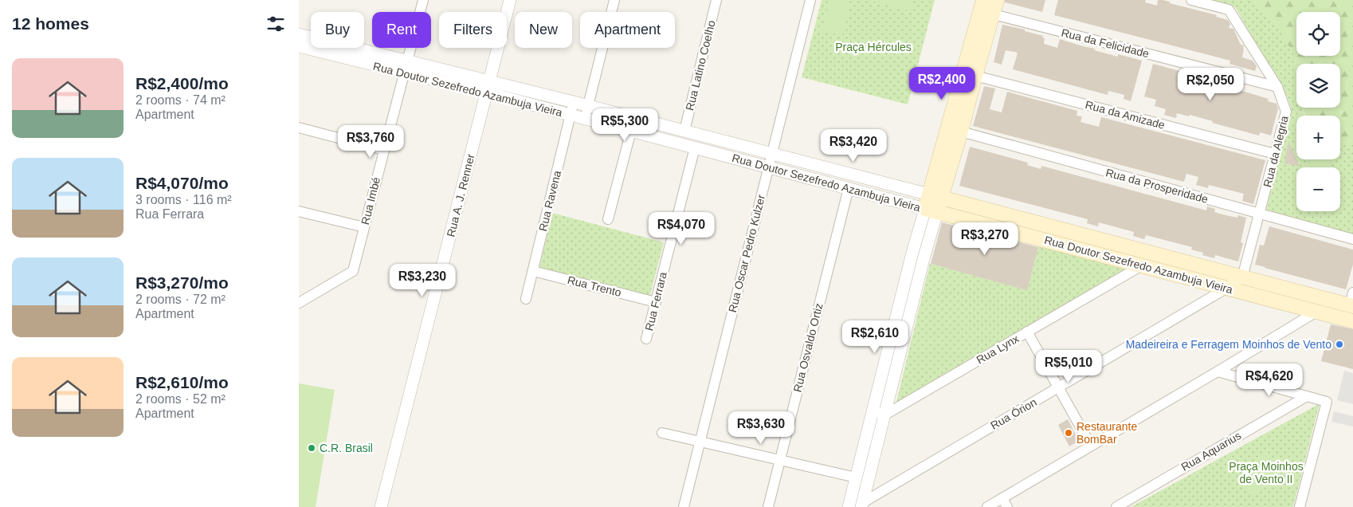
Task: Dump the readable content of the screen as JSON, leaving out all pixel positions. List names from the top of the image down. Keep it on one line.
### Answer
{"streets":{"main road":["Rua Doutor Sezefredo Azambuja Vieira"],"street":["Rua da Felicidade","Rua Latino Coelho","Rua da Amizade","Rua da Alegria","Rua da Prosperidade","Rua A. J. Renner","Rua Imbé","Rua Ravena","Rua Oscar Pedro Kulzer","Rua Trento","Rua Ferrara","Rua Osvaldo Ortiz","Rua Lynx","Rua Órion","Rua Aquarius"]},"crossings":[["Rua da Felicidade","Rua da Alegria"],["Rua Latino Coelho","Rua Doutor Sezefredo Azambuja Vieira"],["Rua Doutor Sezefredo Azambuja Vieira","Rua da Alegria"],["Rua Doutor Sezefredo Azambuja Vieira","Rua A. J. Renner"],["Rua Doutor Sezefredo Azambuja Vieira","Rua Imbé"],["Rua Doutor Sezefredo Azambuja Vieira","Rua Ravena"],["Rua Doutor Sezefredo Azambuja Vieira","Rua Oscar Pedro Kulzer"],["Rua Doutor Sezefredo Azambuja Vieira","Rua Ferrara"],["Rua Doutor Sezefredo Azambuja Vieira","Rua Osvaldo Ortiz"],["Rua Doutor Sezefredo Azambuja Vieira","Rua Lynx"],["Rua Doutor Sezefredo Azambuja Vieira","Rua Órion"],["Rua da Amizade","Rua da Alegria"],["Rua da Alegria","Rua da Prosperidade"],["Rua Ravena","Rua Trento"],["Rua Trento","Rua Ferrara"]],"parks":["Praça Hércules","Praça Moinhos de Vento II"],"places":["Madeireira e Ferragem Moinhos de Vento","Restaurante BomBar","C.R. Brasil"],"page":{"heading":"12 homes","map_buttons":["+","−"],"chip":["Buy","Rent","Filters","New","Apartment"],"list":[{"name":"R$2,400/mo","note":"2 rooms · 74 m² · Apartment"},{"name":"R$4,070/mo","note":"3 rooms · 116 m² · Rua Ferrara"},{"name":"R$3,270/mo","note":"2 rooms · 72 m² · Apartment"},{"name":"R$2,610/mo","note":"2 rooms · 52 m² · Apartment"}],"price":["R$2,400","R$2,050","R$5,300","R$3,760","R$3,420","R$4,070","R$3,270","R$3,230","R$2,610","R$5,010","R$4,620","R$3,630"]}}
